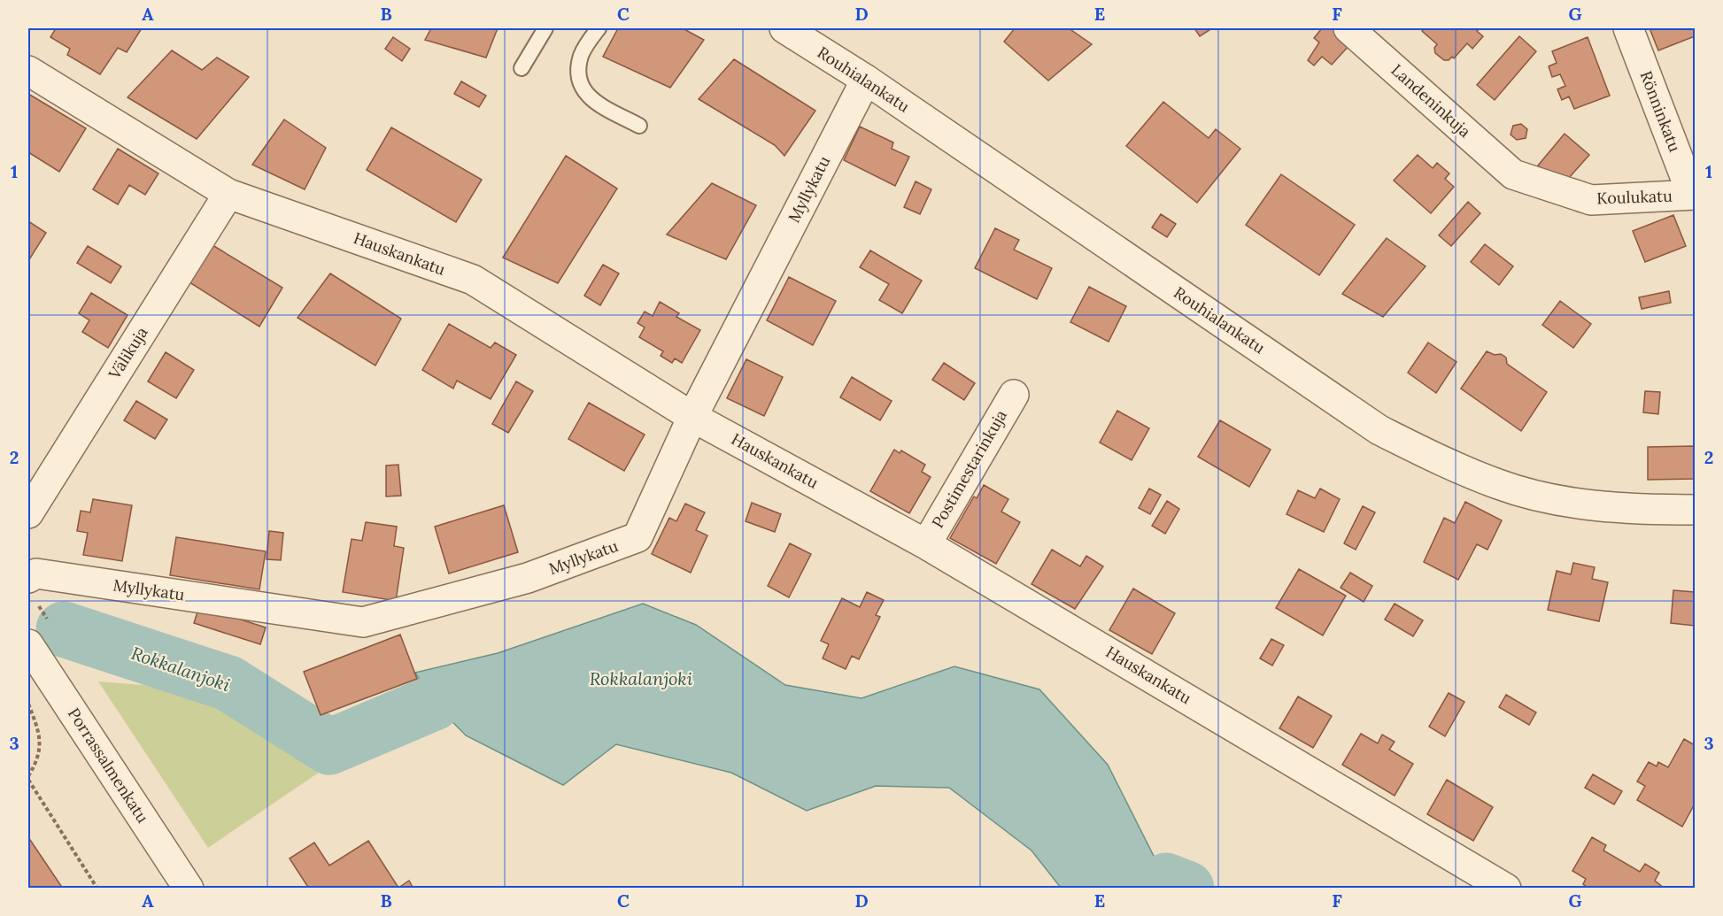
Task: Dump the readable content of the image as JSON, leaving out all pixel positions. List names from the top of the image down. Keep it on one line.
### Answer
{"streets":{"street":["Rouhialankatu","Landeninkuja","Rönninkatu","Myllykatu","Koulukatu","Hauskankatu","Välikuja","Postimestarinkuja","Porrassalmenkatu"]},"crossings":[["Rouhialankatu","Myllykatu"],["Landeninkuja","Koulukatu"],["Rönninkatu","Koulukatu"],["Myllykatu","Hauskankatu"],["Hauskankatu","Välikuja"],["Hauskankatu","Postimestarinkuja"]],"water":["Rokkalanjoki"],"grid":{"columns":["A","B","C","D","E","F","G"],"rows":["1","2","3"]}}
